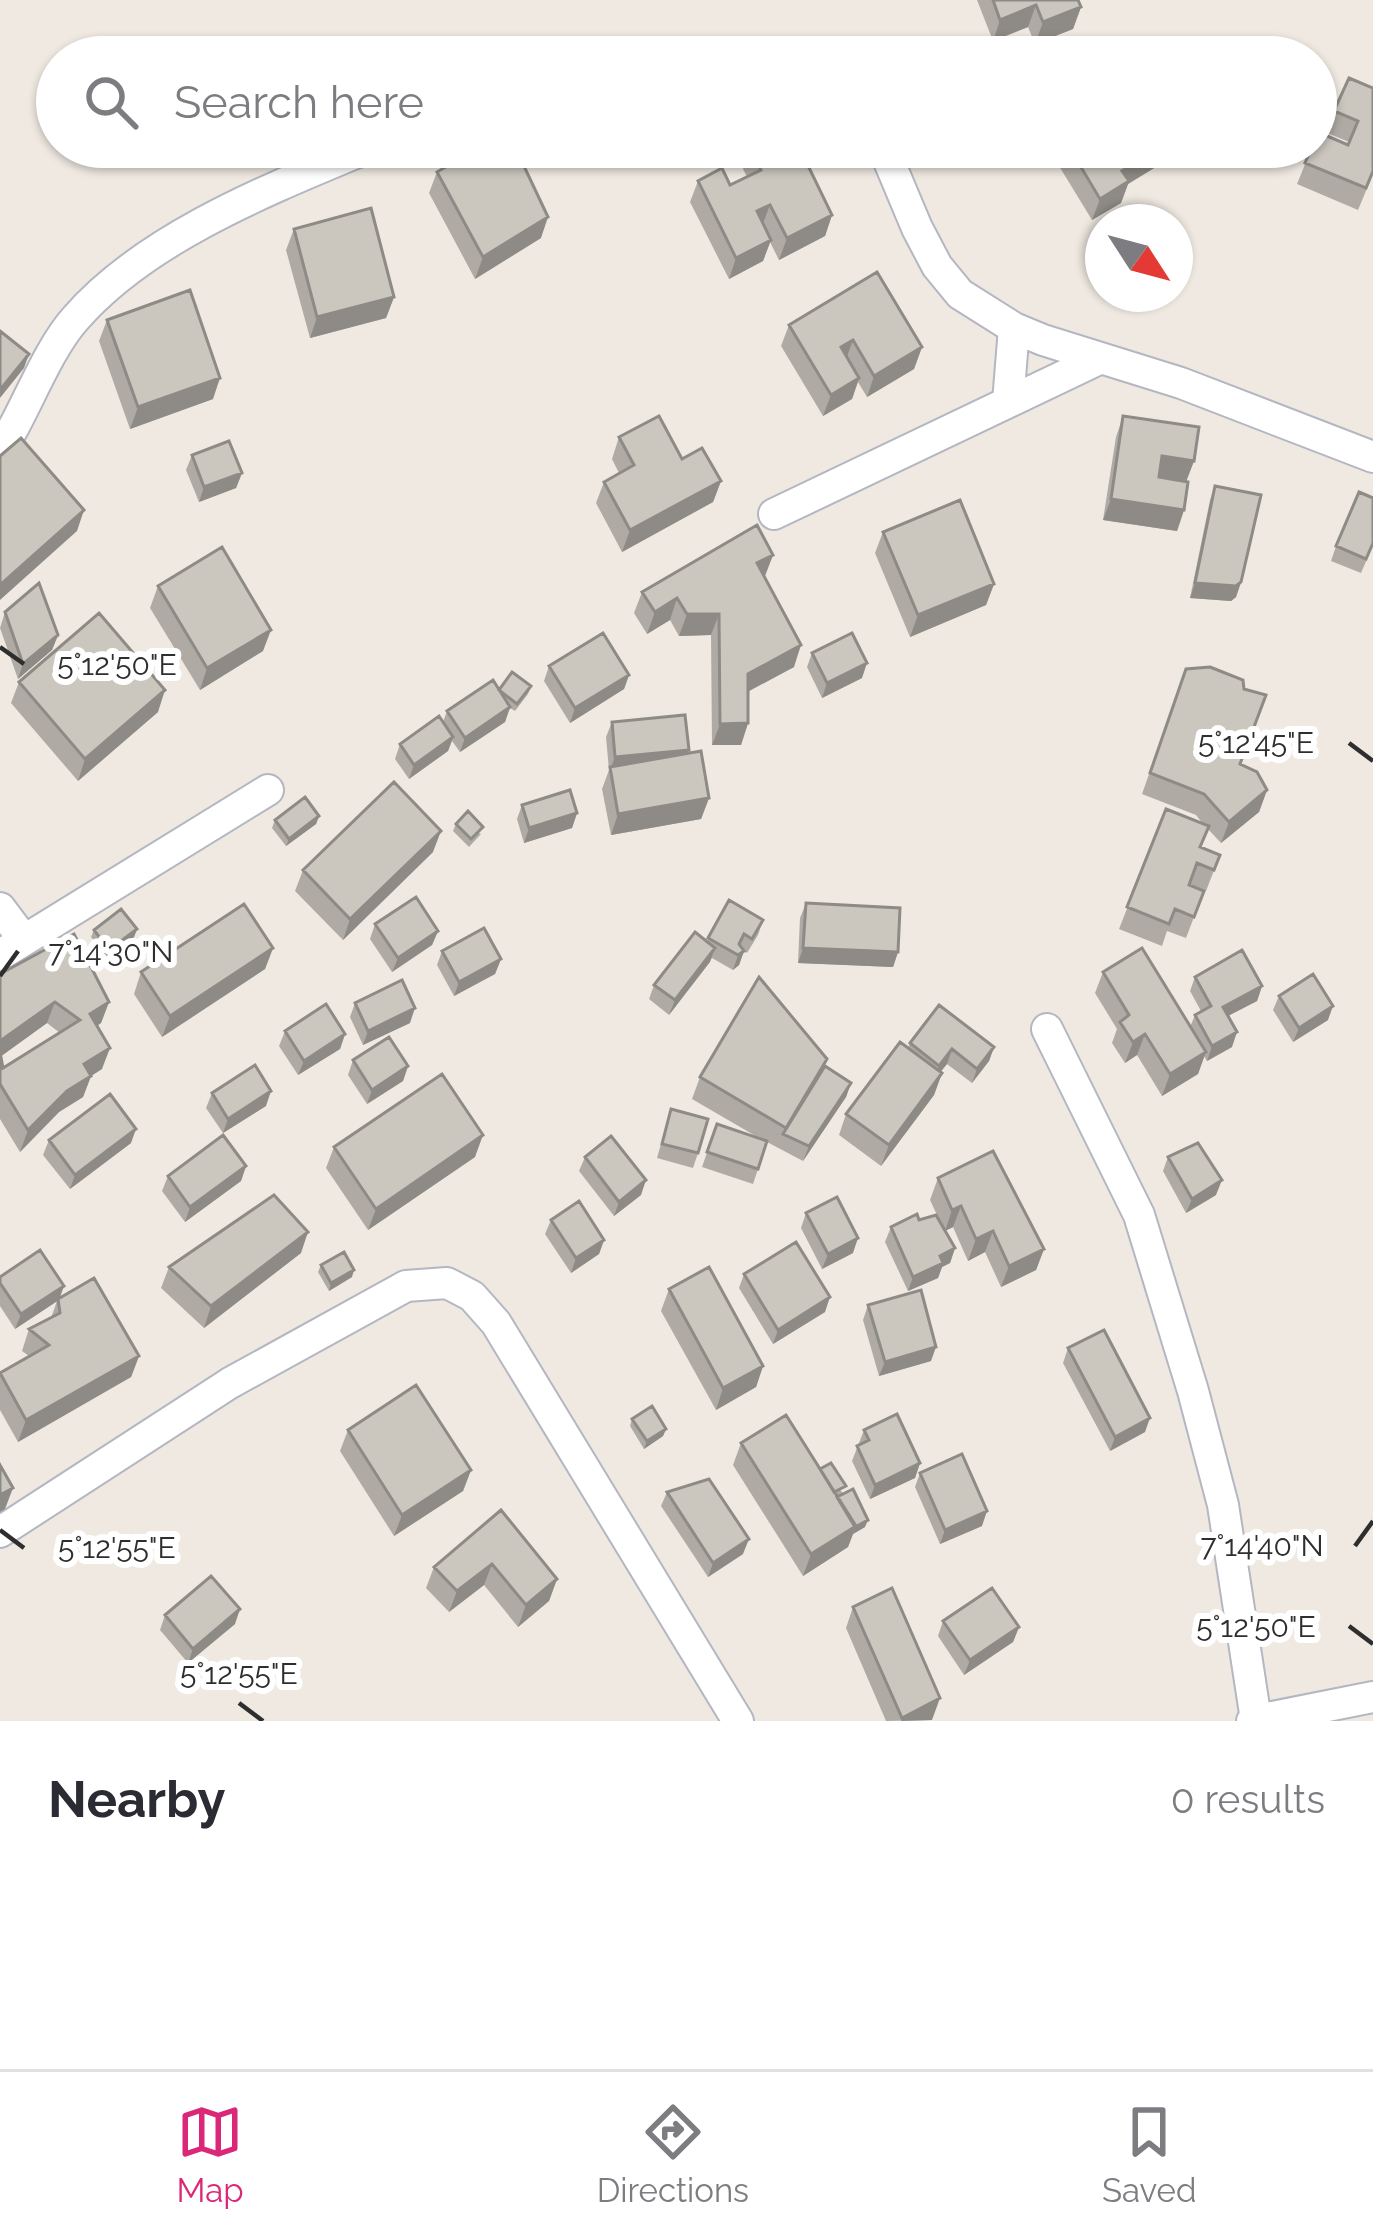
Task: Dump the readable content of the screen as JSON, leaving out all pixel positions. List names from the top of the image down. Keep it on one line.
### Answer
{"north":"bottom right","page":{"search":"Search here","heading":["Nearby","0 results"],"nav":["Map","Directions","Saved"]},"coordinates":["5°12'50\"E","5°12'45\"E","7°14'30\"N","7°14'40\"N","5°12'55\"E"]}
